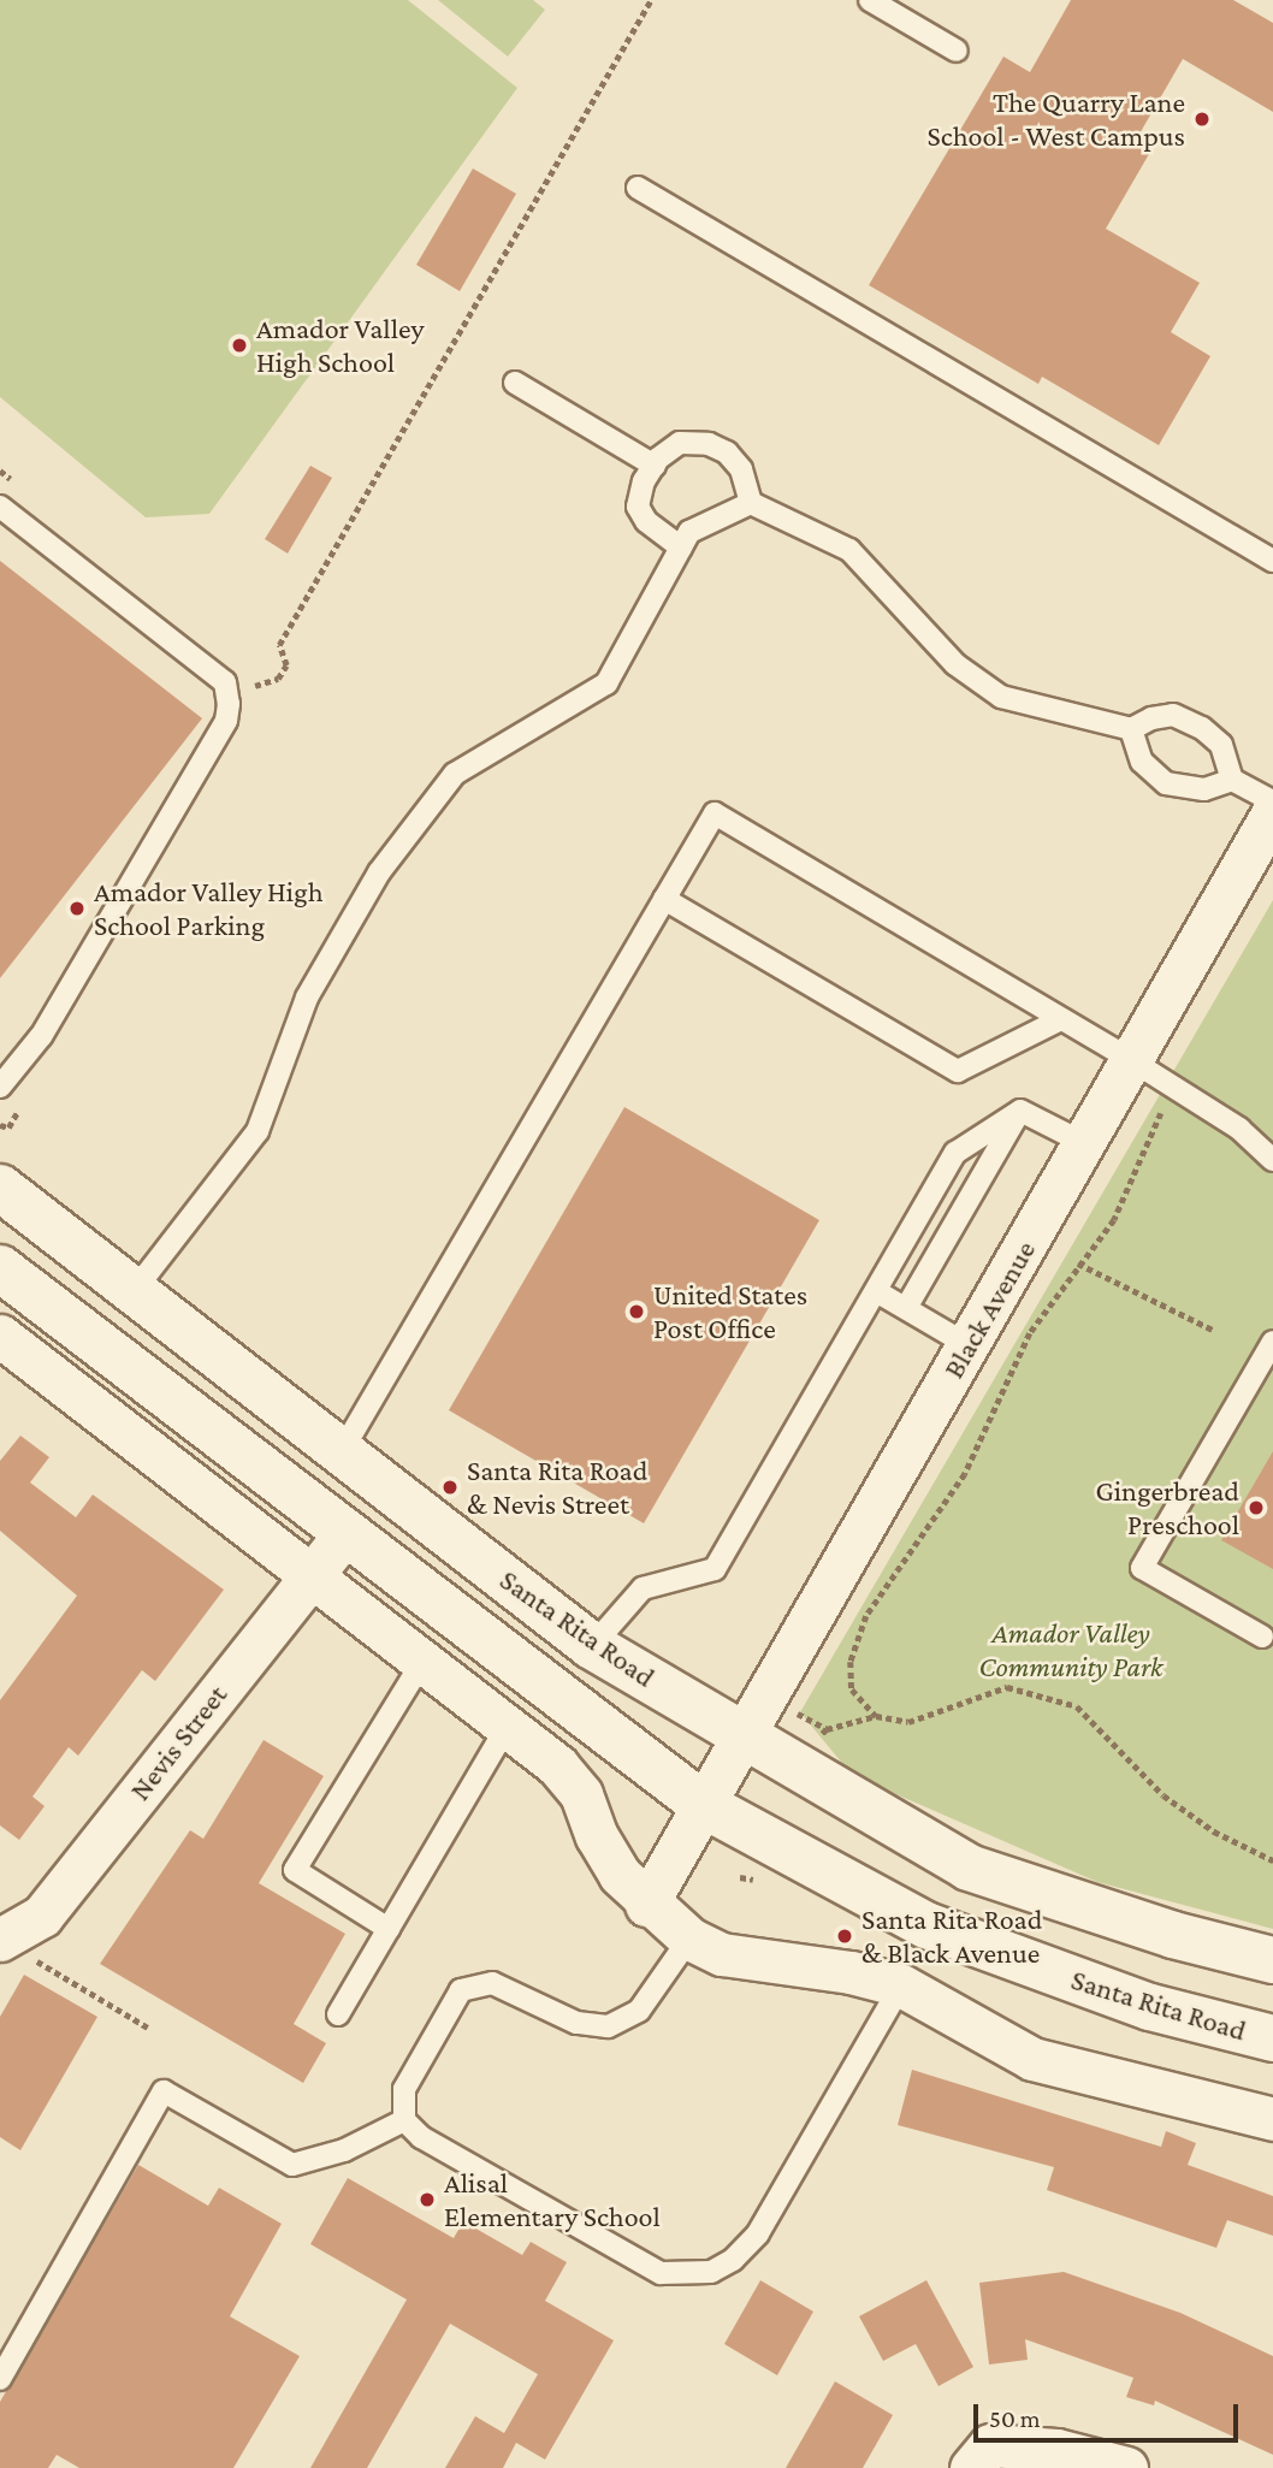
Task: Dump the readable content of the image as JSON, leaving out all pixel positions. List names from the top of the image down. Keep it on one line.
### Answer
{"streets":{"main road":["Santa Rita Road"],"street":["Black Avenue","Nevis Street"]},"crossings":[["Black Avenue","Santa Rita Road"],["Santa Rita Road","Nevis Street"]],"parks":["Amador Valley Community Park"],"places":["The Quarry Lane School - West Campus","Amador Valley High School","Amador Valley High School Parking","United States Post Office","Santa Rita Road & Nevis Street","Gingerbread Preschool","Santa Rita Road & Black Avenue","Alisal Elementary School"],"scale_bar":"50 m"}
